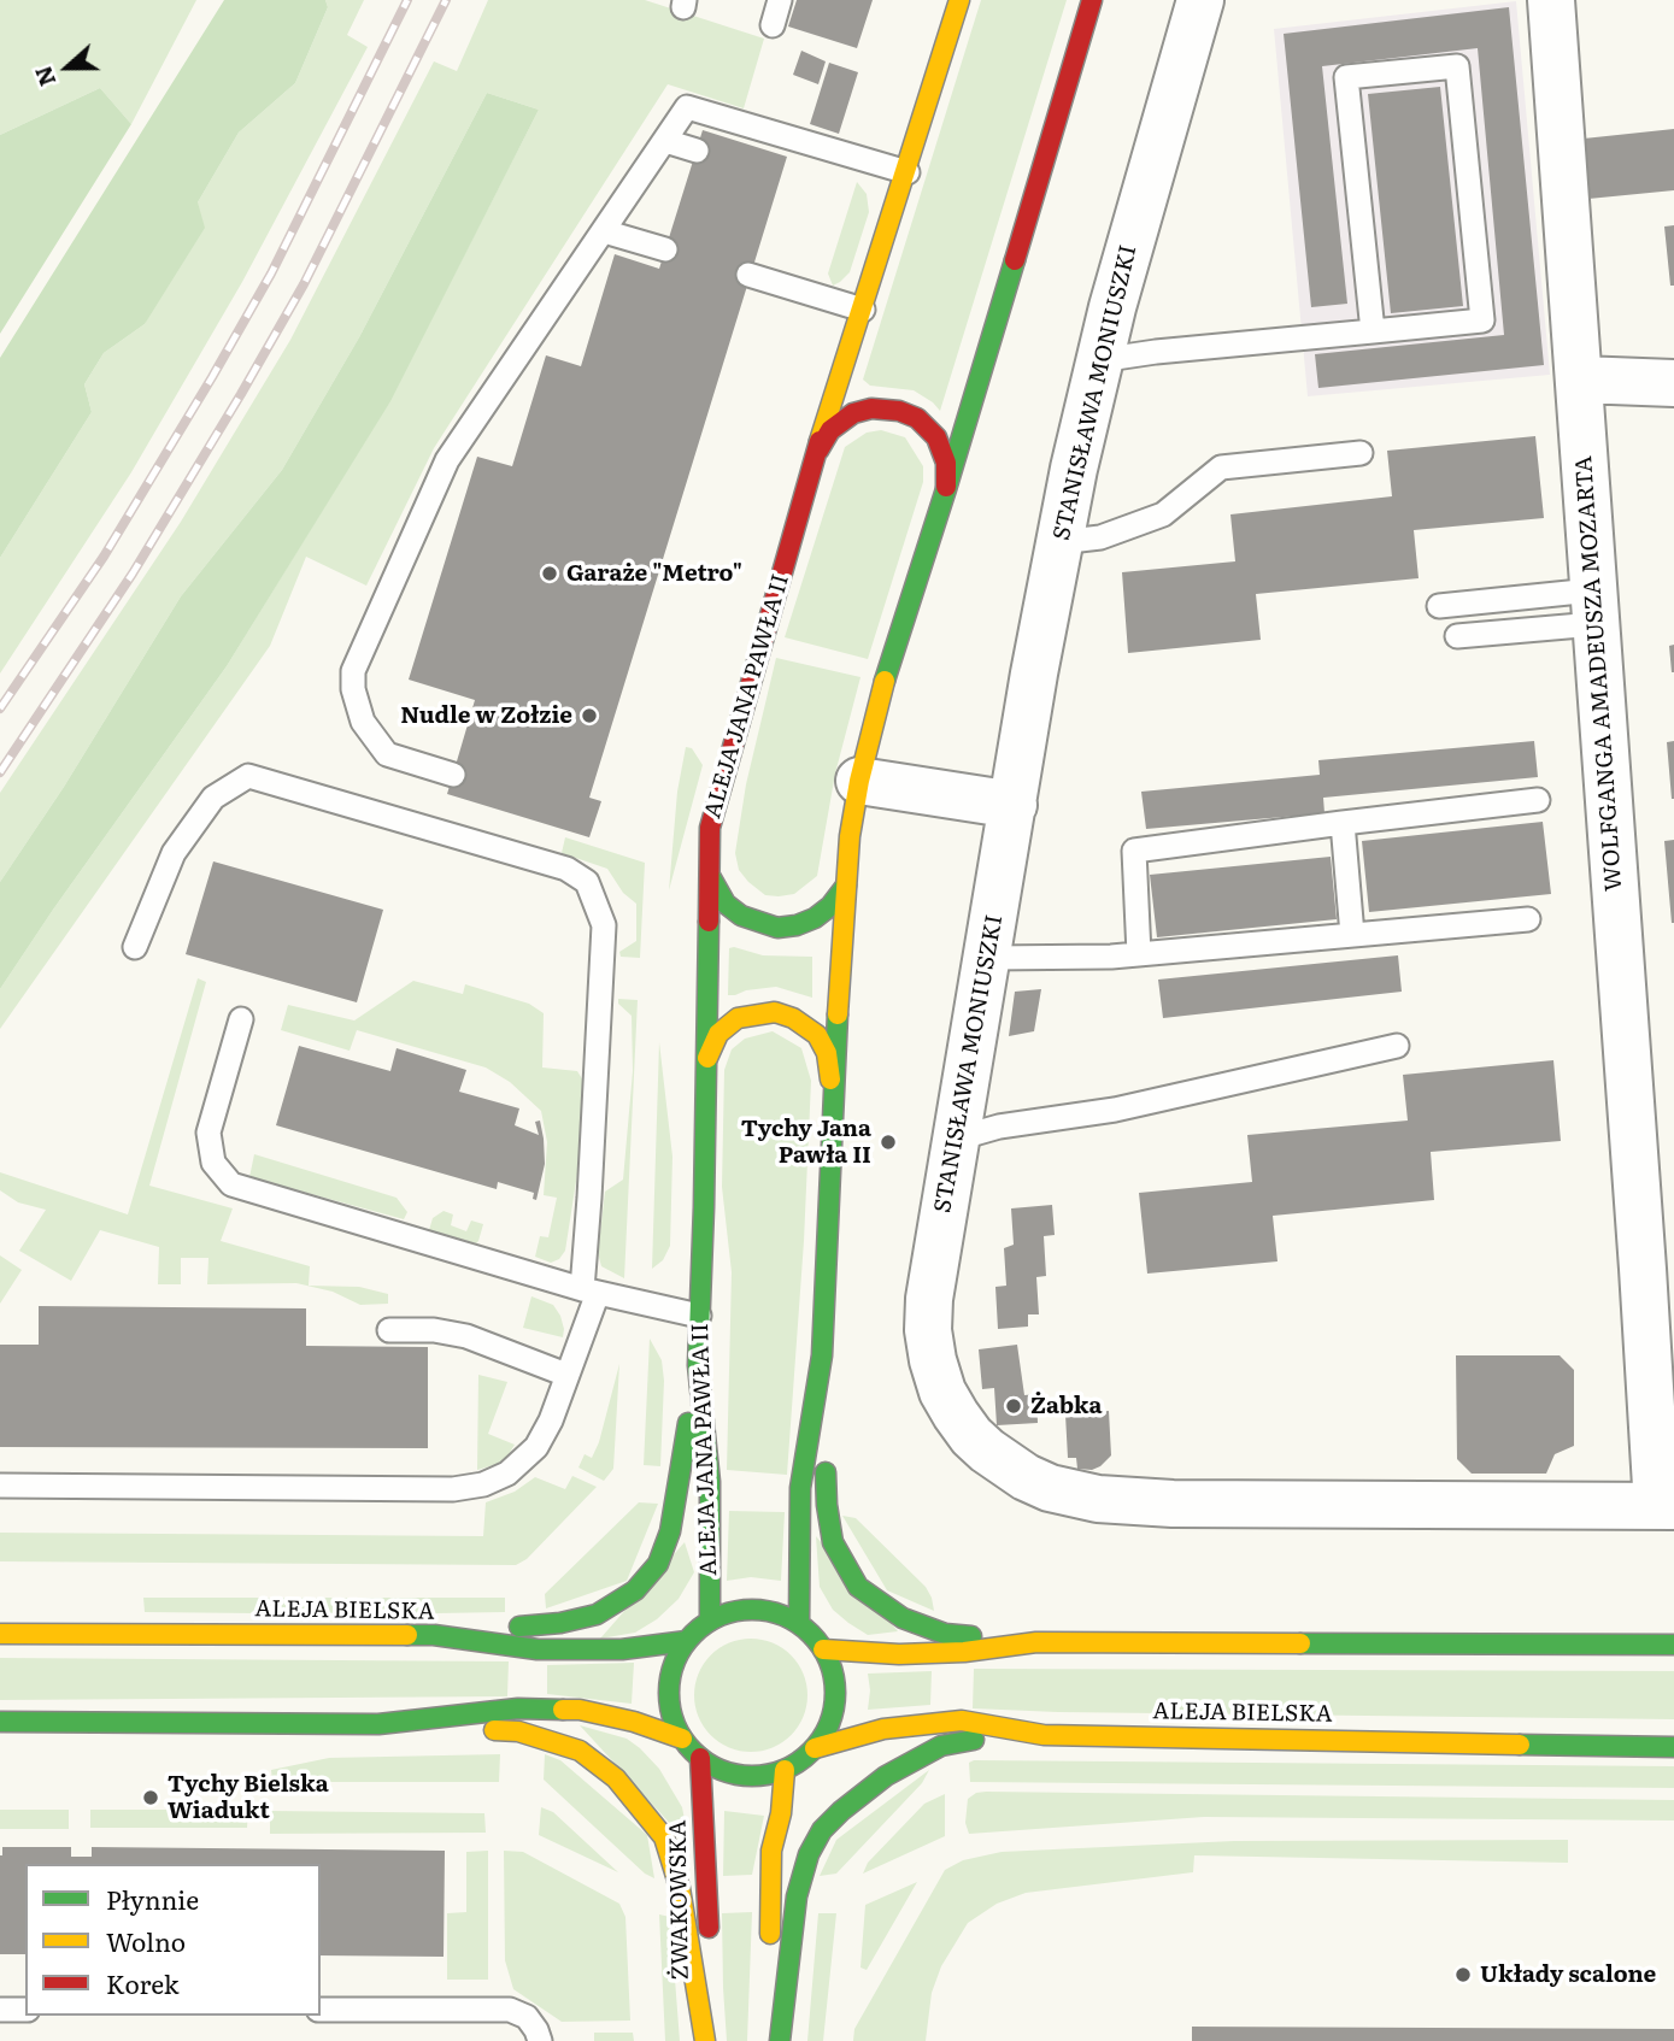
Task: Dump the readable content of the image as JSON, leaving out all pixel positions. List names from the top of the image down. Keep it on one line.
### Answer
{"streets":{"street":["STANISŁAWA MONIUSZKI","WOLFGANGA AMADEUSZA MOZARTA","ALEJA JANA PAWŁA II","ALEJA BIELSKA","ŻWAKOWSKA"]},"crossings":[["STANISŁAWA MONIUSZKI","WOLFGANGA AMADEUSZA MOZARTA"],["ALEJA JANA PAWŁA II","ALEJA BIELSKA"],["ALEJA JANA PAWŁA II","ŻWAKOWSKA"],["ALEJA BIELSKA","ŻWAKOWSKA"]],"places":["Garaże \"Metro\"","Nudle w Zołzie","Tychy Jana Pawła II","Żabka","Tychy Bielska Wiadukt","Układy scalone"],"legend":["Płynnie","Wolno","Korek"],"north":"left"}
